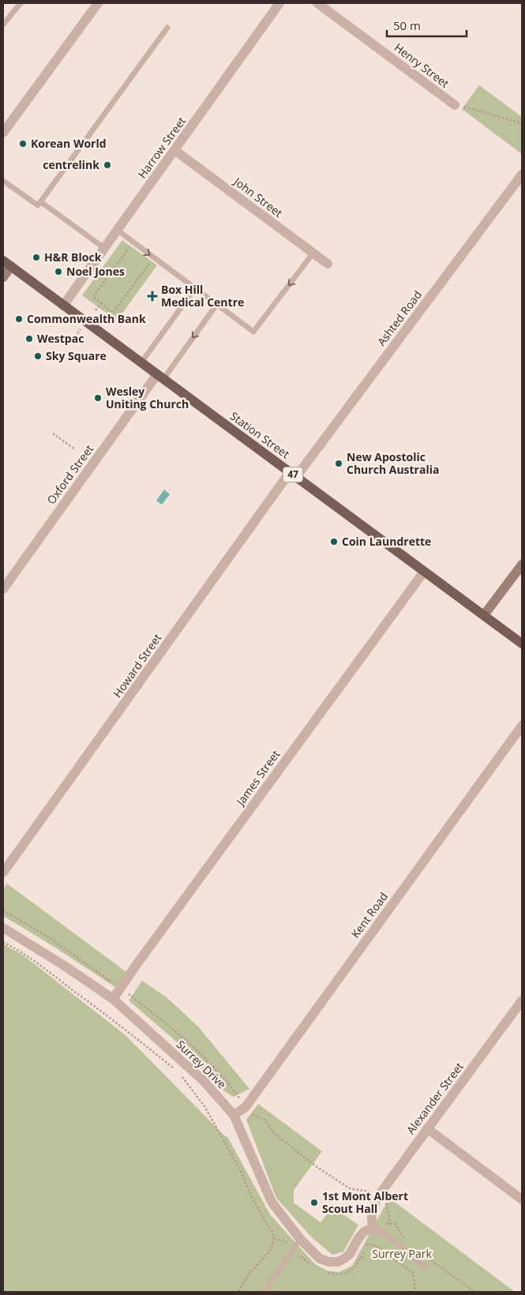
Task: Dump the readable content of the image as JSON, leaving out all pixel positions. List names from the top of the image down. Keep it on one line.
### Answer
{"streets":{"main road":["Station Street","47"],"street":["Henry Street","Harrow Street","John Street","Ashted Road","Oxford Street","Howard Street","James Street","Kent Road","Surrey Drive","Alexander Street"]},"crossings":[["Harrow Street","John Street"],["Harrow Street","Station Street"],["Ashted Road","Station Street"],["Ashted Road","Howard Street"],["Station Street","Oxford Street"],["Station Street","Howard Street"],["Station Street","James Street"],["James Street","Surrey Drive"],["Kent Road","Surrey Drive"],["Surrey Drive","Alexander Street"]],"parks":["Surrey Park"],"places":{"other":["Korean World","centrelink","H&R Block","Noel Jones","Commonwealth Bank","Westpac","Sky Square","Wesley Uniting Church","New Apostolic Church Australia","Coin Laundrette","1st Mont Albert Scout Hall"],"health":["Box Hill Medical Centre"]},"scale_bar":"50 m"}
